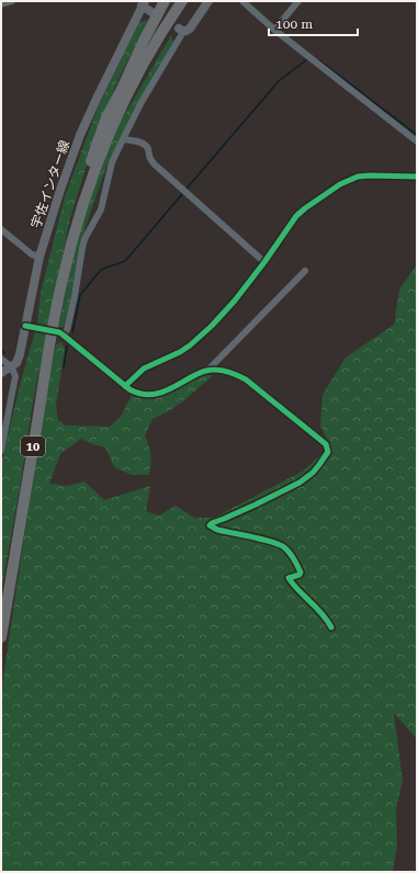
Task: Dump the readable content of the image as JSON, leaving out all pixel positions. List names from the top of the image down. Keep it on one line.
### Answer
{"streets":{"highway":["10"],"main road":["宇佐インター線"]},"scale_bar":"100 m"}
